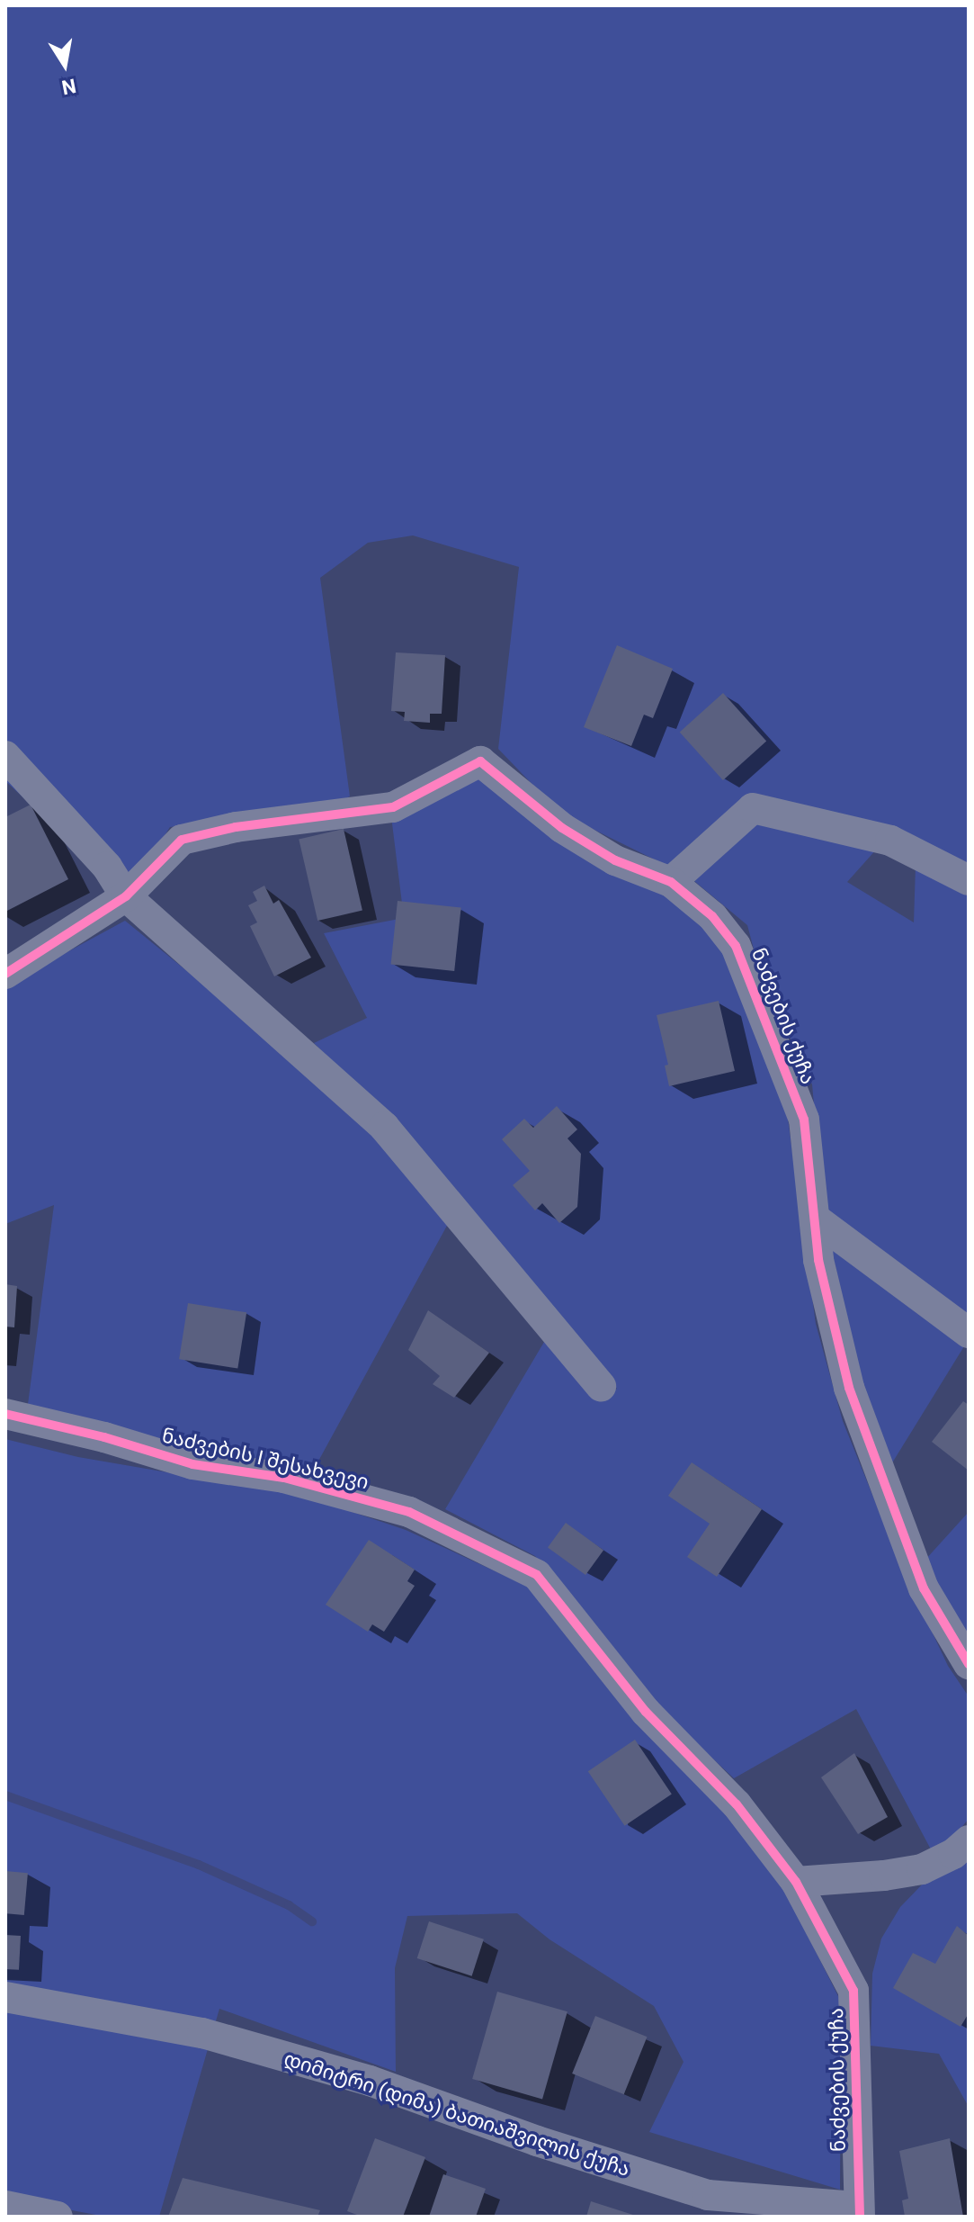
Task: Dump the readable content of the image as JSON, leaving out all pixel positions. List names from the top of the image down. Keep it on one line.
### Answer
{"streets":{"street":["ნაძვების ქუჩა","ნაძვების I შესახვევი","დიმიტრი (დიმა) ბათიაშვილის ქუჩა"]},"crossings":[["ნაძვების ქუჩა","ნაძვების I შესახვევი"],["ნაძვების ქუჩა","დიმიტრი (დიმა) ბათიაშვილის ქუჩა"]],"north":"bottom"}
